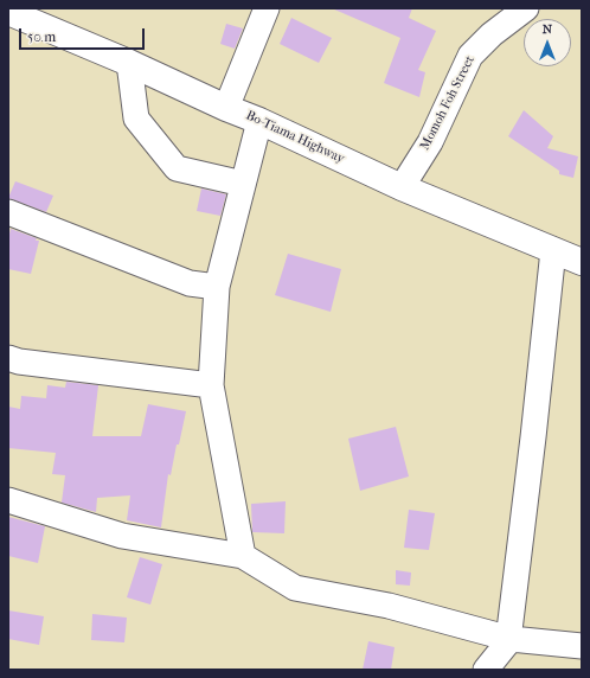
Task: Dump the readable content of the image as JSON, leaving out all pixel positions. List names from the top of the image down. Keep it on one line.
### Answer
{"streets":{"highway":["Bo-Tiama Highway"],"street":["Momoh Foh Street"]},"crossings":[["Momoh Foh Street","Bo-Tiama Highway"]],"scale_bar":"50 m","north":"top"}
